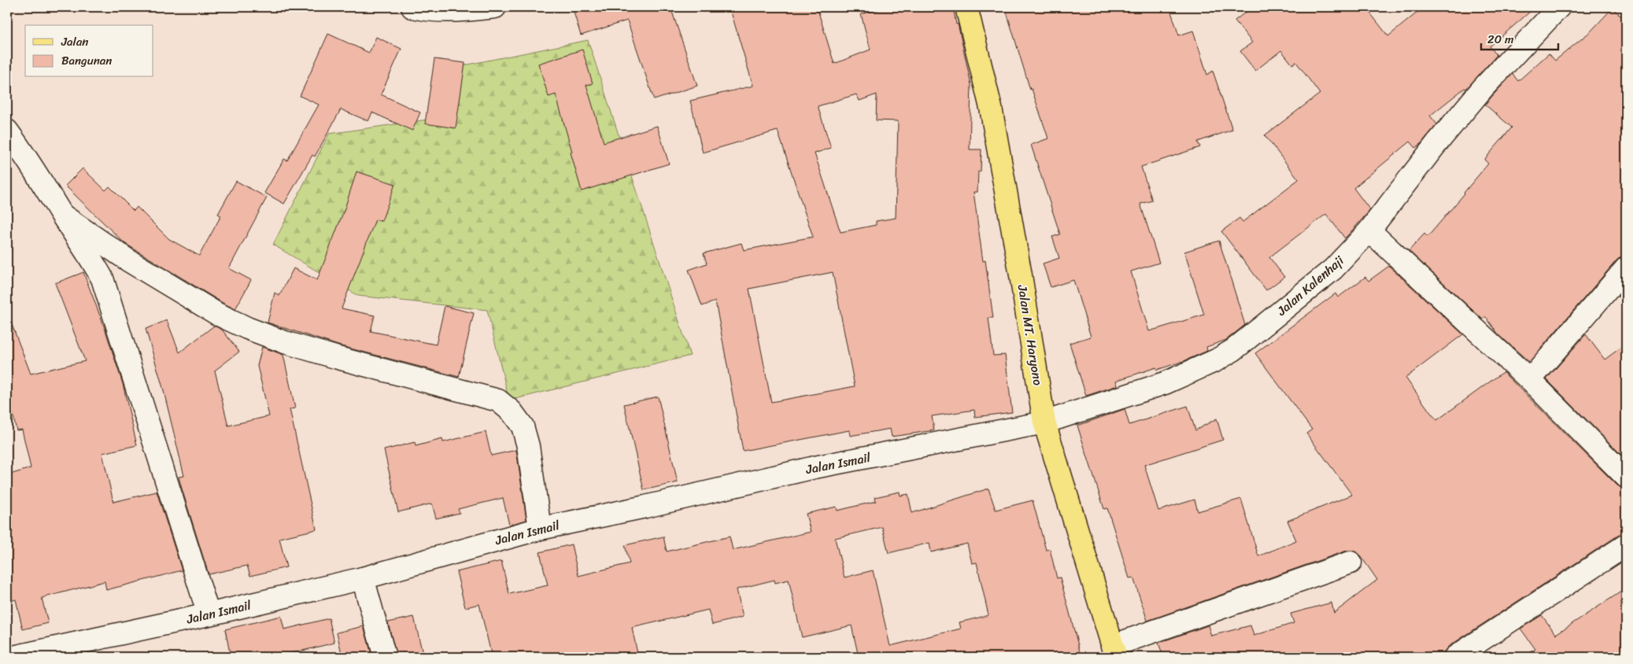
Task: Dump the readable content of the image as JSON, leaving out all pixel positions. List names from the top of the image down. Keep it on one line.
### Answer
{"streets":{"main road":["Jalan MT. Haryono"],"street":["Jalan Kalenhaji","Jalan Ismail"]},"crossings":[["Jalan Kalenhaji","Jalan MT. Haryono"],["Jalan Kalenhaji","Jalan Ismail"],["Jalan MT. Haryono","Jalan Ismail"]],"legend":["Jalan","Bangunan"],"scale_bar":"20 m"}
